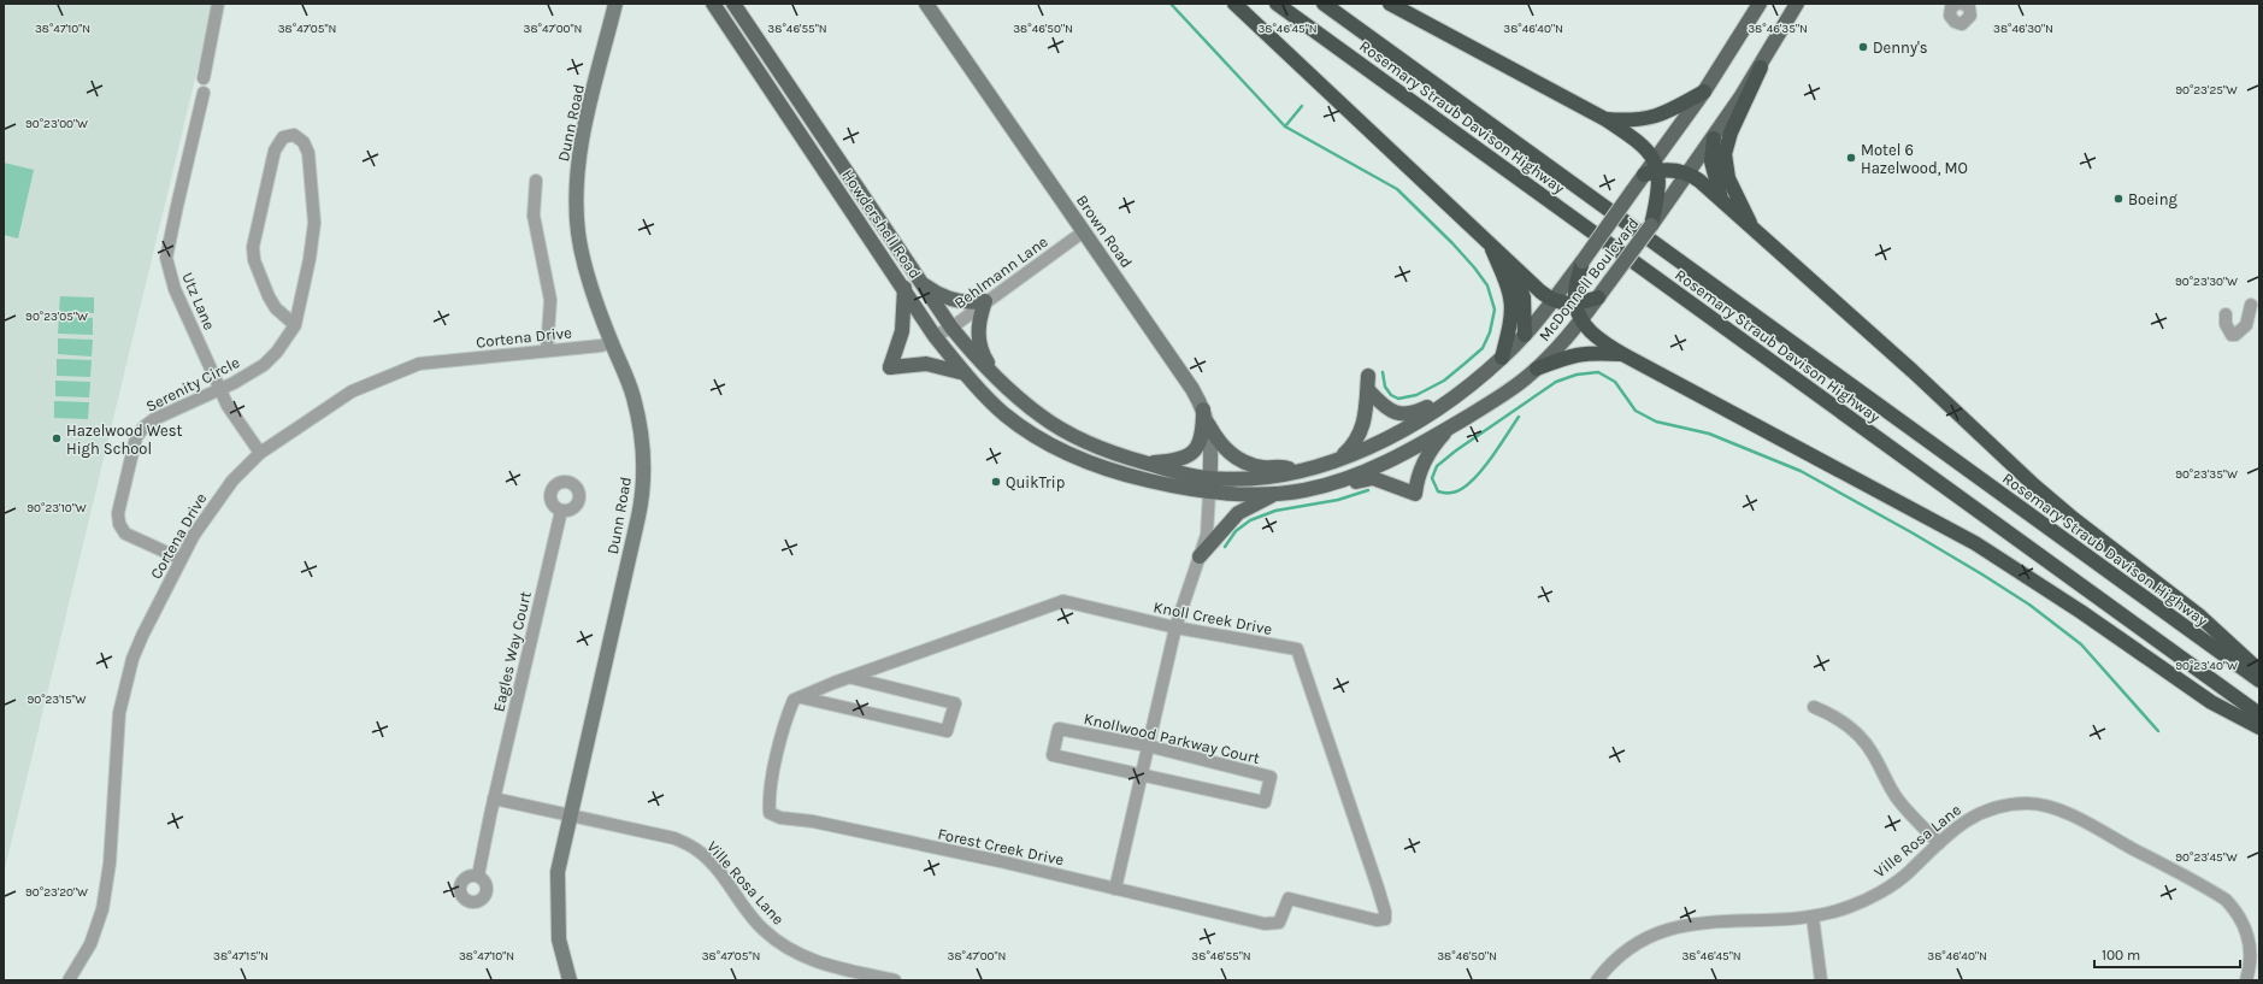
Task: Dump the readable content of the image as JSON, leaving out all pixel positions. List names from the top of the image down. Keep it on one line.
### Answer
{"streets":{"highway":["Rosemary Straub Davison Highway"],"main road":["Howdershell Road","McDonnell Boulevard"],"street":["Dunn Road","Brown Road","Behlmann Lane","Utz Lane","Cortena Drive","Serenity Circle","Knoll Creek Drive","Eagles Way Court","Knollwood Parkway Court","Ville Rosa Lane","Forest Creek Drive"]},"crossings":[["Dunn Road","Cortena Drive"],["Dunn Road","Ville Rosa Lane"],["Howdershell Road","Brown Road"],["Howdershell Road","Behlmann Lane"],["Howdershell Road","McDonnell Boulevard"],["Brown Road","Behlmann Lane"],["Brown Road","McDonnell Boulevard"],["Utz Lane","Cortena Drive"],["Utz Lane","Serenity Circle"],["Cortena Drive","Serenity Circle"],["Knoll Creek Drive","Forest Creek Drive"]],"places":["Denny's","Motel 6 Hazelwood, MO","Boeing","Hazelwood West High School","QuikTrip"],"scale_bar":"100 m","coordinates":["38°47'10\"N","38°47'05\"N","38°47'00\"N","38°46'55\"N","38°46'50\"N","38°46'45\"N","38°46'40\"N","38°46'35\"N","38°46'30\"N","90°23'25\"W","90°23'00\"W","90°23'30\"W","90°23'05\"W","90°23'35\"W","90°23'10\"W","90°23'40\"W","90°23'15\"W","90°23'45\"W","90°23'20\"W","38°47'15\"N"]}
